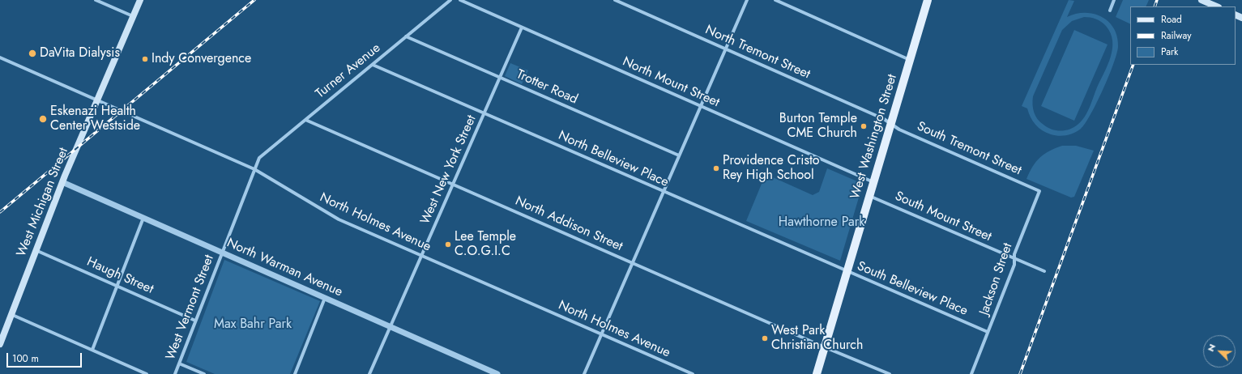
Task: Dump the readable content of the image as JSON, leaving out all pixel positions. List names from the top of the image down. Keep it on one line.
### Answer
{"streets":{"main road":["West Washington Street","West Michigan Street"],"street":["North Tremont Street","Turner Avenue","North Mount Street","Trotter Road","South Tremont Street","North Belleview Place","West New York Street","South Mount Street","North Holmes Avenue","North Addison Street","North Warman Avenue","Haugh Street","Jackson Street","South Belleview Place","West Vermont Street"]},"crossings":[["North Tremont Street","West Washington Street"],["North Tremont Street","South Tremont Street"],["Turner Avenue","Trotter Road"],["Turner Avenue","North Belleview Place"],["Turner Avenue","North Addison Street"],["Turner Avenue","West Vermont Street"],["North Mount Street","West Washington Street"],["North Mount Street","West New York Street"],["Trotter Road","West New York Street"],["West Washington Street","South Tremont Street"],["West Washington Street","North Belleview Place"],["West Washington Street","South Mount Street"],["West Washington Street","North Addison Street"],["West Washington Street","South Belleview Place"],["South Tremont Street","Jackson Street"],["North Belleview Place","West New York Street"],["North Belleview Place","South Belleview Place"],["West New York Street","North Holmes Avenue"],["West New York Street","North Addison Street"],["West New York Street","North Warman Avenue"],["West Michigan Street","North Holmes Avenue"],["West Michigan Street","North Warman Avenue"],["West Michigan Street","Haugh Street"],["South Mount Street","Jackson Street"],["North Holmes Avenue","West Vermont Street"],["North Warman Avenue","West Vermont Street"],["Haugh Street","West Vermont Street"],["Jackson Street","South Belleview Place"]],"parks":["Hawthorne Park","Max Bahr Park"],"places":["DaVita Dialysis","Indy Convergence","Eskenazi Health Center Westside","Burton Temple CME Church","Providence Cristo Rey High School","Lee Temple C.O.G.I.C","West Park Christian Church"],"legend":["Road","Railway","Park"],"scale_bar":"100 m","north":"top left"}
